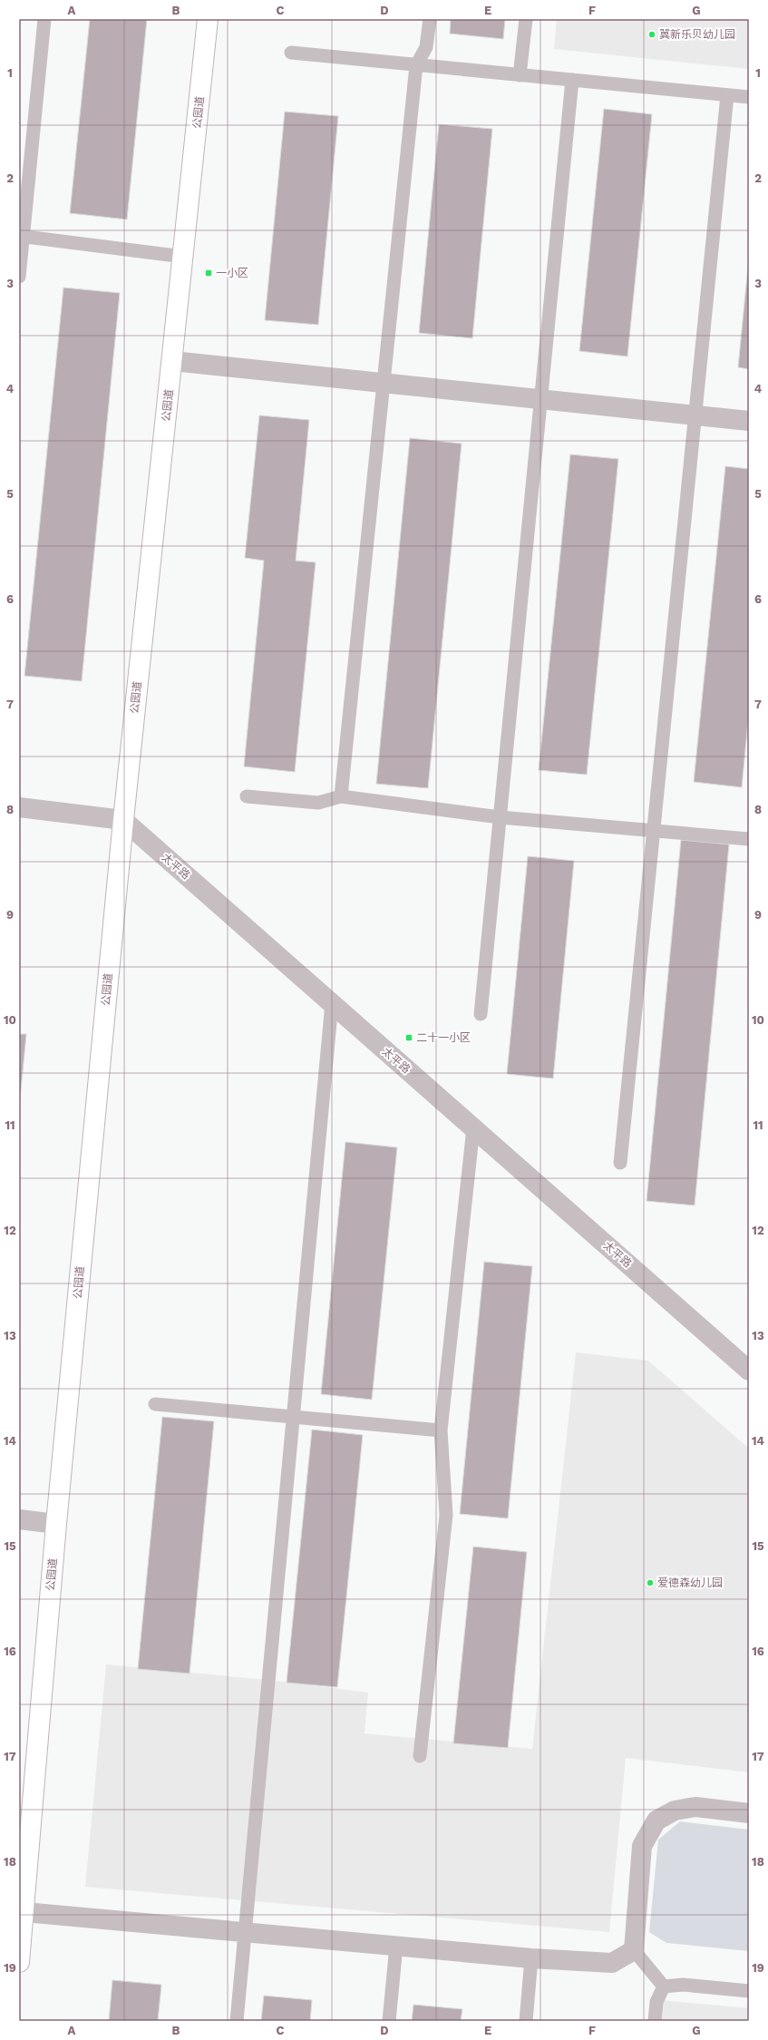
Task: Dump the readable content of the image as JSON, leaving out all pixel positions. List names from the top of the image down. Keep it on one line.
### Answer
{"streets":{"main road":["公园道"],"street":["太平路"]},"crossings":[["公园道","太平路"]],"places":{"other":["冀新乐贝幼儿园","爱德森幼儿园"],"transit":["一小区","二十一小区"]},"grid":{"columns":["A","B","C","D","E","F","G"],"rows":["1","2","3","4","5","6","7","8","9","10","11","12","13","14","15","16","17","18","19"]}}
